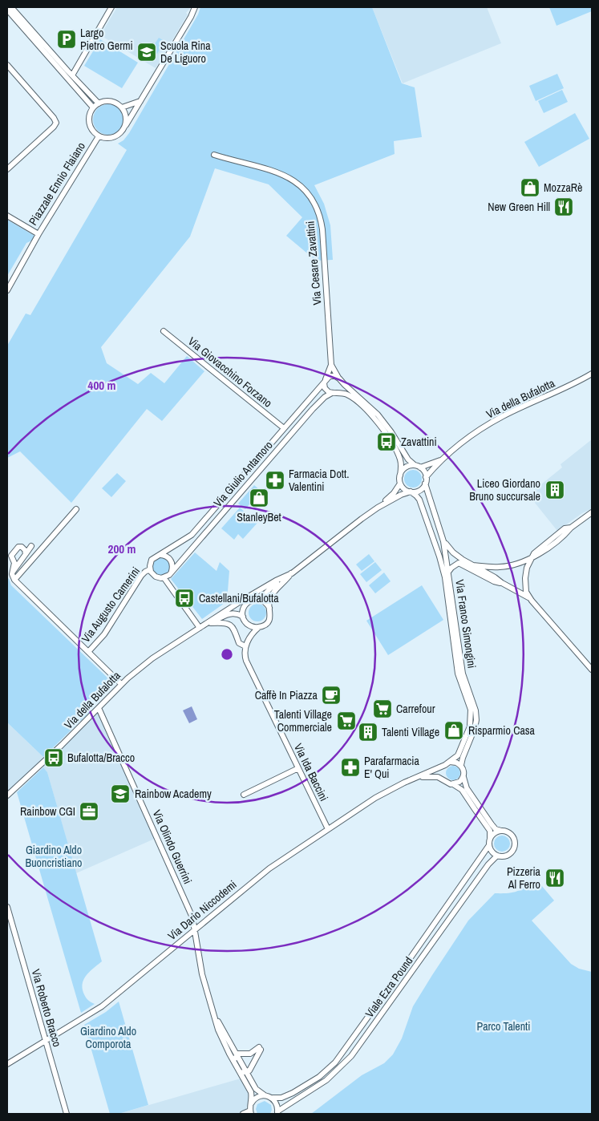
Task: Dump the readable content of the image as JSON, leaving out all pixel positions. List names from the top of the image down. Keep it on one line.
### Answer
{"streets":{"street":["Piazzale Ennio Flaiano","Via Cesare Zavattini","Via Giovacchino Forzano","Via della Bufalotta","Via Giulio Antamoro","Via Augusto Camerini","Via Franco Simongini","Via Ida Baccini","Via Olindo Guerrini","Via Dario Niccodemi","Viale Ezra Pound","Via Roberto Bracco"]},"crossings":[["Via Cesare Zavattini","Via della Bufalotta"],["Via Cesare Zavattini","Via Giulio Antamoro"],["Via Cesare Zavattini","Via Franco Simongini"],["Via Giovacchino Forzano","Via Giulio Antamoro"],["Via della Bufalotta","Via Augusto Camerini"],["Via della Bufalotta","Via Franco Simongini"],["Via della Bufalotta","Via Olindo Guerrini"],["Via Giulio Antamoro","Via Augusto Camerini"],["Via Franco Simongini","Via Dario Niccodemi"],["Via Ida Baccini","Via Dario Niccodemi"],["Via Olindo Guerrini","Via Dario Niccodemi"],["Via Dario Niccodemi","Via Roberto Bracco"]],"parks":["Giardino Aldo Buoncristiano","Parco Talenti","Giardino Aldo Comporota"],"places":{"parking":["Largo Pietro Germi"],"school or university":["Scuola Rina De Liguoro","Rainbow Academy"],"shop":["MozzaRè","StanleyBet","Risparmio Casa"],"restaurant":["New Green Hill","Pizzeria Al Ferro"],"bus stop":["Zavattini","Castellani/Bufalotta","Bufalotta/Bracco"],"pharmacy":["Farmacia Dott. Valentini","Parafarmacia E' Qui"],"building":["Liceo Giordano Bruno succursale","Talenti Village"],"cafe":["Caffè In Piazza"],"supermarket":["Carrefour","Talenti Village Commerciale"],"office":["Rainbow CGI"]},"rings":["400 m","200 m"]}
